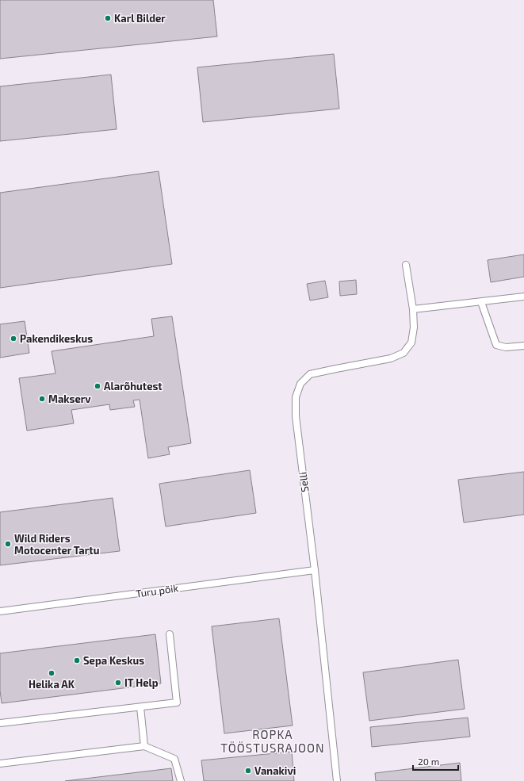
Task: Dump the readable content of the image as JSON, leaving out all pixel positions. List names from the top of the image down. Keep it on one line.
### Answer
{"streets":{"lane":["Selli","Turu põik"]},"crossings":[["Selli","Turu põik"]],"districts":["ROPKA TÖÖSTUSRAJOON"],"places":["Karl Bilder","Pakendikeskus","Alarõhutest","Makserv","Wild Riders Motocenter Tartu","Sepa Keskus","Helika AK","IT Help","Vanakivi"],"scale_bar":"20 m"}
